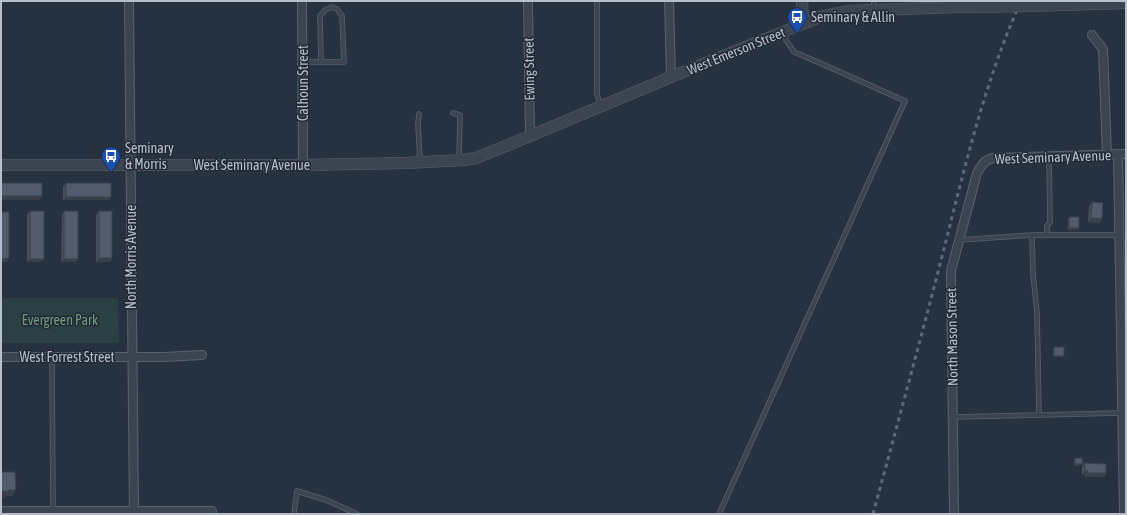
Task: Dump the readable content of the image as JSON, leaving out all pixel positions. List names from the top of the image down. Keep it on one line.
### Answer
{"streets":{"street":["West Emerson Street","Ewing Street","Calhoun Street","West Seminary Avenue","North Morris Avenue","North Mason Street","West Forrest Street"]},"crossings":[["West Emerson Street","Ewing Street"],["West Emerson Street","West Seminary Avenue"],["Calhoun Street","West Seminary Avenue"],["West Seminary Avenue","North Morris Avenue"],["West Seminary Avenue","North Mason Street"],["North Morris Avenue","West Forrest Street"]],"parks":["Evergreen Park"],"places":{"bus stop":["Seminary & Allin","Seminary & Morris"]}}
